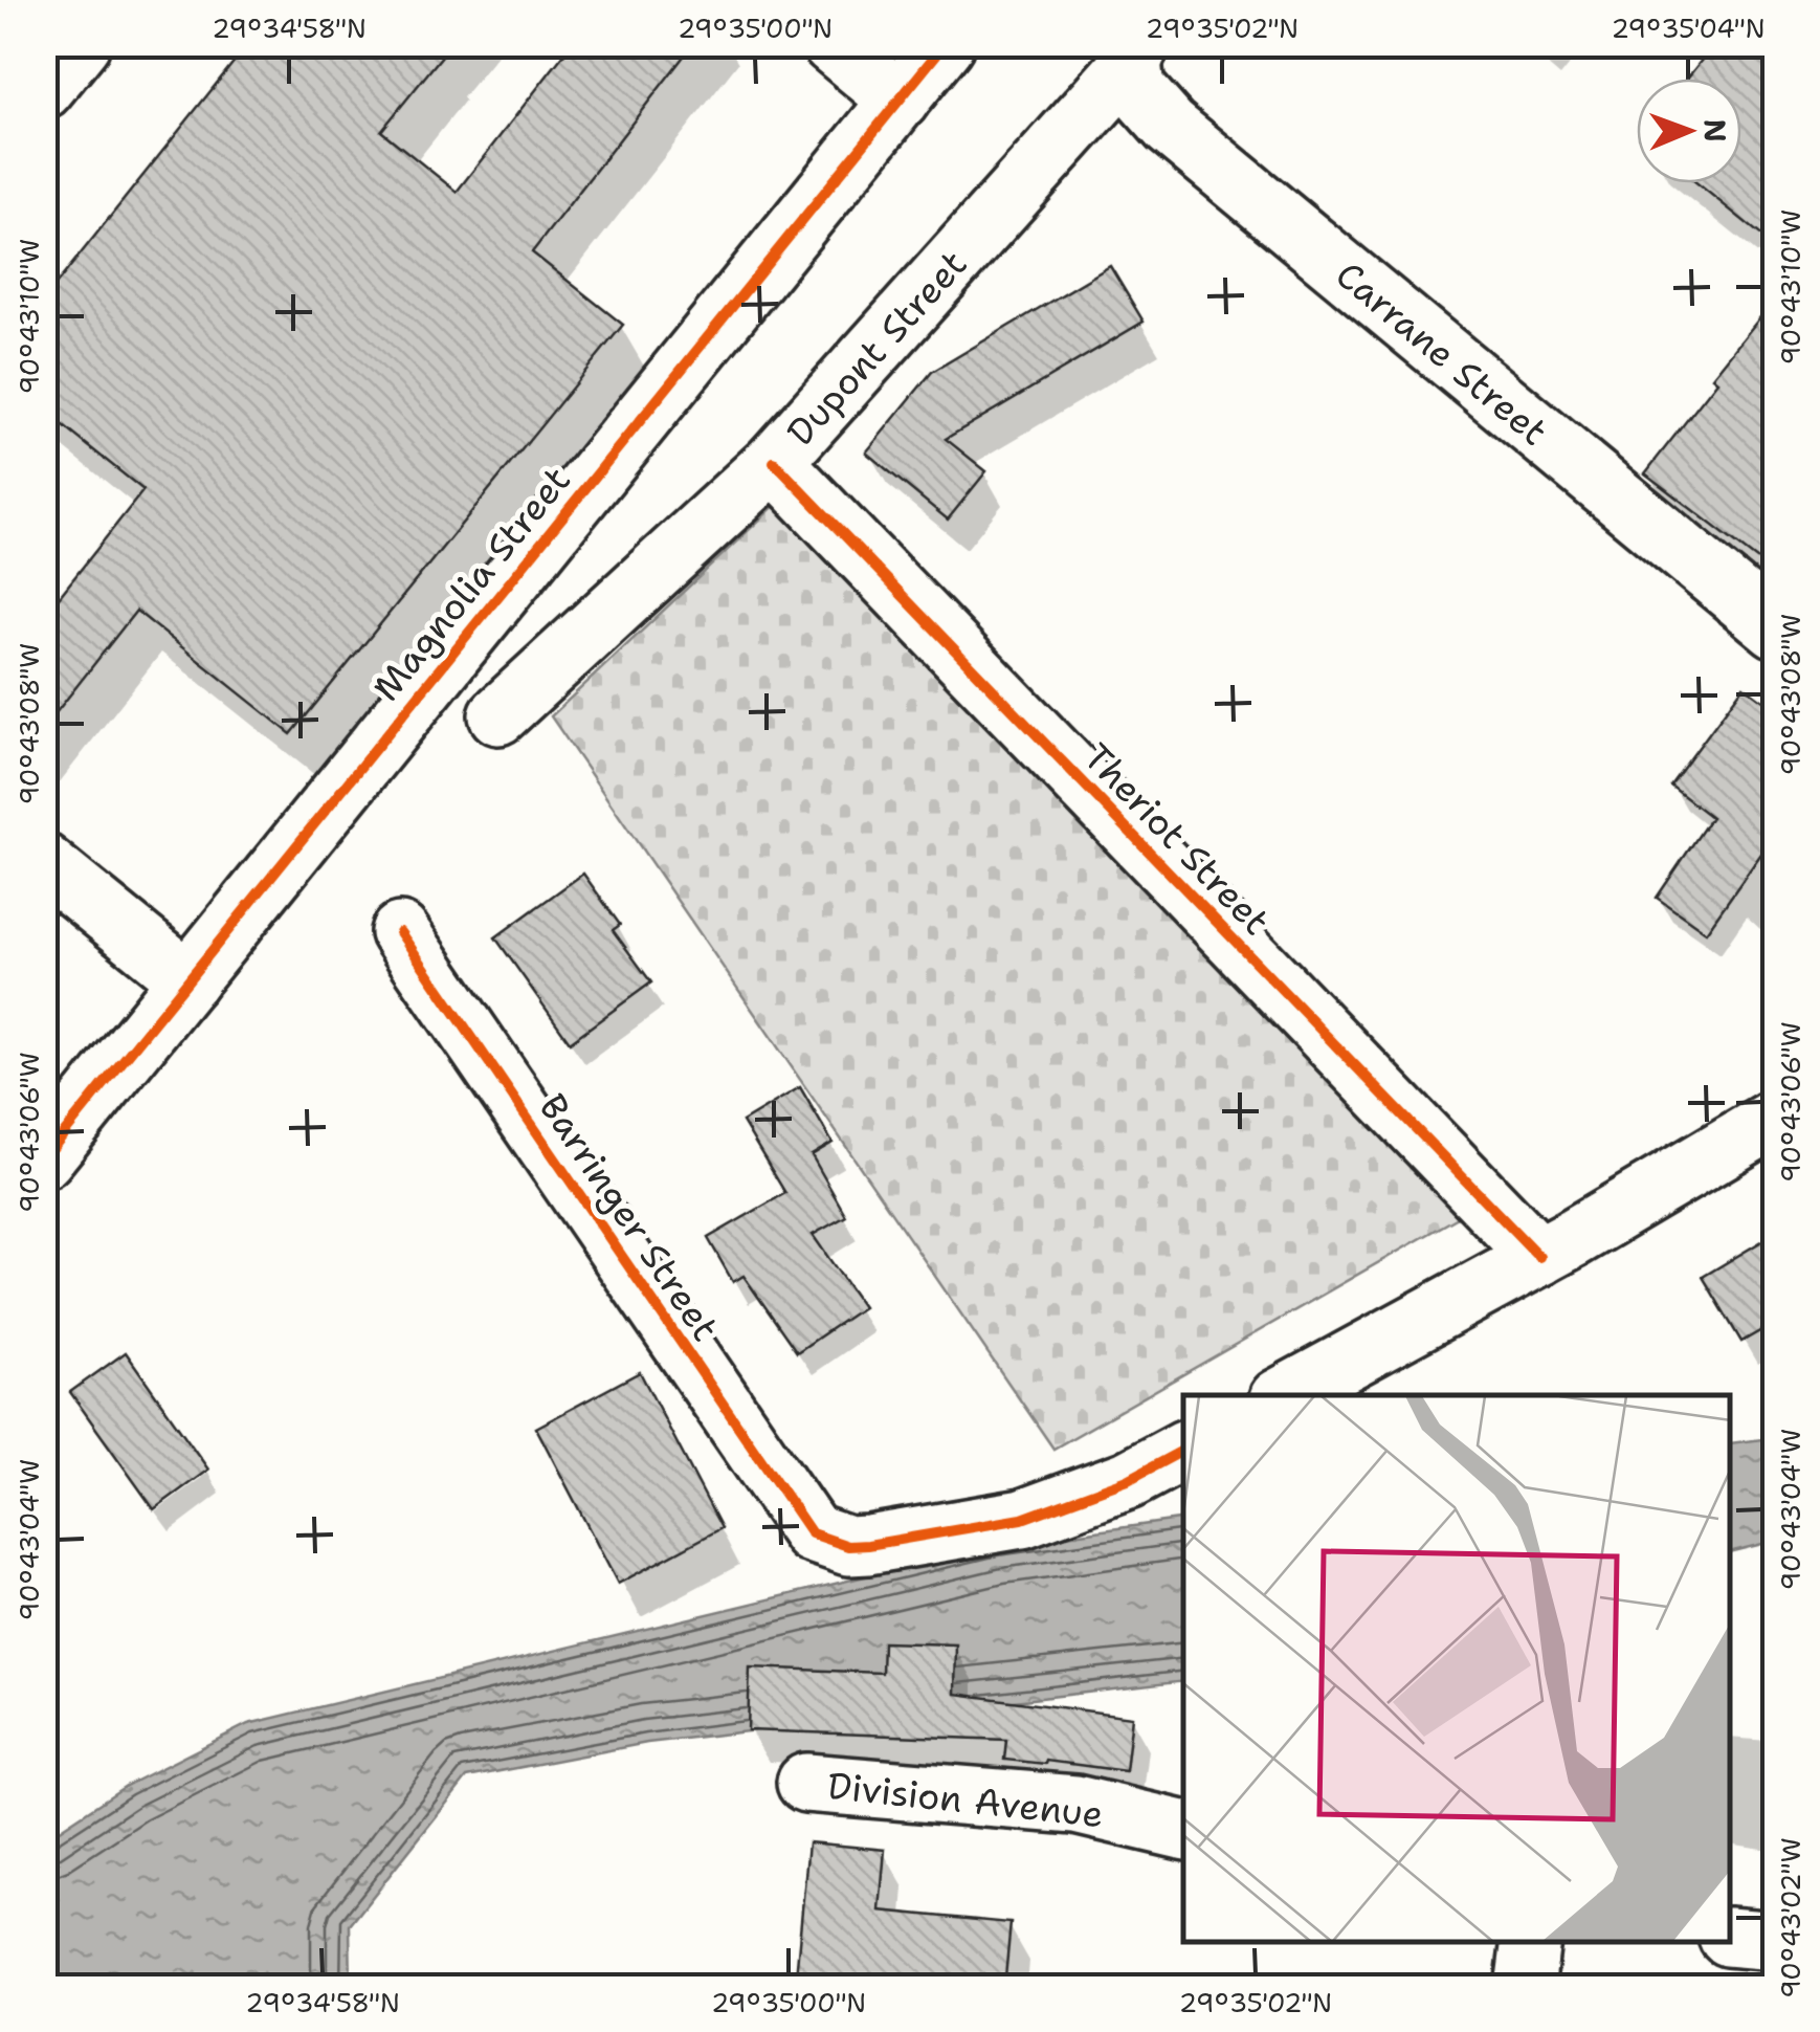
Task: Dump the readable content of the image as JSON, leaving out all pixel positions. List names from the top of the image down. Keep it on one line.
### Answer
{"streets":{"street":["Dupont Street","Carrane Street","Magnolia Street","Theriot Street","Barringer Street","Division Avenue"]},"crossings":[["Dupont Street","Carrane Street"],["Dupont Street","Theriot Street"]],"north":"right","coordinates":["29°34'58\"N","29°35'00\"N","29°35'02\"N","29°35'04\"N","90°43'10\"W","90°43'08\"W","90°43'06\"W","90°43'04\"W","90°43'02\"W"]}
